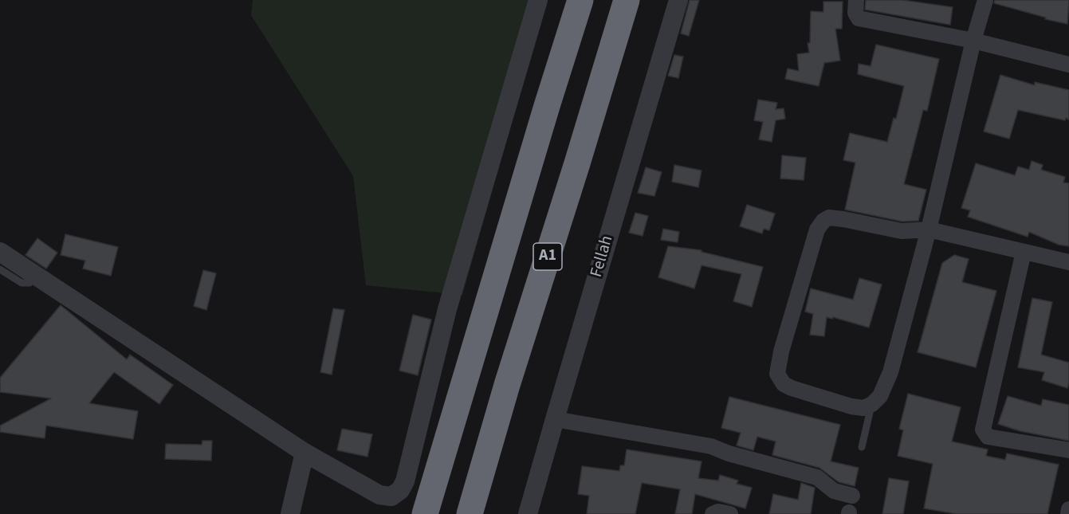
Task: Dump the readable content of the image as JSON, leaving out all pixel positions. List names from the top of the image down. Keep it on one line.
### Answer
{"streets":{"highway":["A1"],"street":["Fellah"]}}
